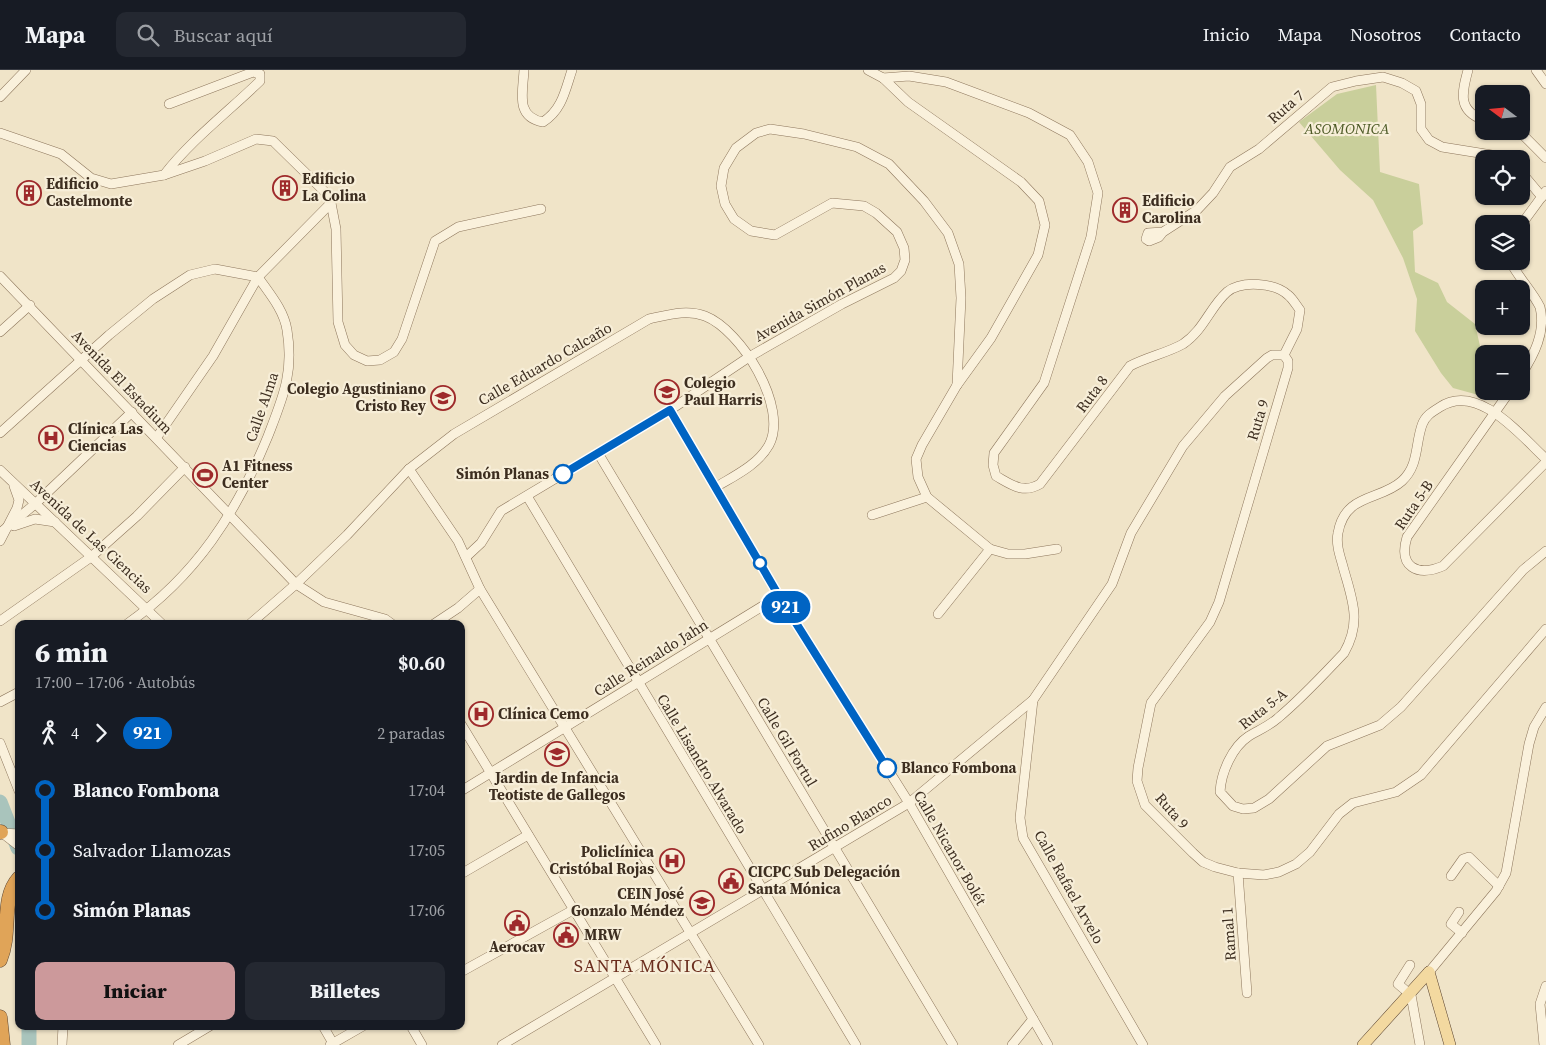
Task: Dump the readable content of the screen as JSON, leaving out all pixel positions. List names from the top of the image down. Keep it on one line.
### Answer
{"streets":{"street":["Ruta 7","Avenida Simón Planas","Calle Eduardo Calcaño","Avenida El Estadium","Ruta 8","Calle Alma","Ruta 9","Ruta 5-B","Avenida de Las Ciencias","Calle Reinaldo Jahn","Ruta 5-A","Calle Gil Fortul","Calle Lisandro Alvarado","Rufino Blanco","Calle Nicanor Bolét","Calle Rafael Arvelo","Ramal 1"]},"crossings":[["Avenida Simón Planas","Calle Eduardo Calcaño"],["Avenida Simón Planas","Calle Gil Fortul"],["Avenida Simón Planas","Calle Lisandro Alvarado"],["Avenida Simón Planas","Calle Nicanor Bolét"],["Calle Eduardo Calcaño","Avenida El Estadium"],["Calle Eduardo Calcaño","Calle Nicanor Bolét"],["Avenida El Estadium","Calle Alma"],["Ruta 8","Ruta 9"],["Calle Alma","Avenida de Las Ciencias"],["Ruta 9","Ramal 1"],["Ruta 5-B","Ruta 5-A"],["Calle Reinaldo Jahn","Calle Gil Fortul"],["Calle Reinaldo Jahn","Calle Lisandro Alvarado"],["Calle Reinaldo Jahn","Calle Nicanor Bolét"],["Calle Gil Fortul","Rufino Blanco"],["Calle Lisandro Alvarado","Rufino Blanco"],["Rufino Blanco","Calle Nicanor Bolét"],["Rufino Blanco","Calle Rafael Arvelo"]],"districts":["SANTA MÓNICA"],"parks":["ASOMONICA"],"places":{"building":["Edificio La Colina","Edificio Castelmonte","Edificio Carolina"],"school or university":["Colegio Paul Harris","Colegio Agustiniano Cristo Rey","Jardin de Infancia Teotiste de Gallegos","CEIN José Gonzalo Méndez"],"hospital":["Clínica Las Ciencias","Clínica Cemo","Policlínica Cristóbal Rojas"],"other":["Simón Planas","Blanco Fombona"],"sports":["A1 Fitness Center"],"public building":["CICPC Sub Delegación Santa Mónica","Aerocav","MRW"]},"lines":["bus line 921"],"north":"left","page":{"header":"Mapa","search":"Buscar aquí","nav":["Inicio","Mapa","Nosotros","Contacto"],"on_map":"921","map_buttons":["+","−"],"heading":["6 min","17:00 – 17:06 · Autobús","$0.60"],"legs":["4","921","2 paradas"],"list":[{"name":"Blanco Fombona","value":"17:04"},{"name":"Salvador Llamozas","value":"17:05"},{"name":"Simón Planas","value":"17:06"}],"buttons":["Iniciar","Billetes"]}}
